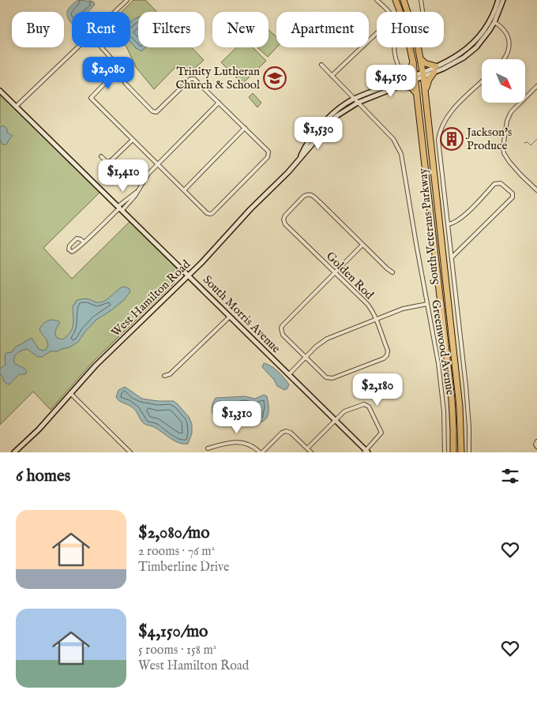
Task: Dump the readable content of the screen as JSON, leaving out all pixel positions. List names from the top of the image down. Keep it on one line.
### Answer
{"streets":{"highway":["South Veterans Parkway"],"main road":["West Hamilton Road","South Morris Avenue"],"street":["Golden Rod","Greenwood Avenue"]},"crossings":[["South Veterans Parkway","West Hamilton Road"],["West Hamilton Road","South Morris Avenue"],["West Hamilton Road","Greenwood Avenue"]],"places":{"school or university":["Trinity Lutheran Church & School"],"building":["Jackson's Produce"]},"north":"bottom right","page":{"chip":["Buy","Rent","Filters","New","Apartment","House"],"price":["$2,080","$4,150","$1,530","$1,410","$2,180","$1,310"],"heading":"6 homes","list":[{"name":"$2,080/mo","note":"2 rooms · 76 m² · Timberline Drive"},{"name":"$4,150/mo","note":"5 rooms · 158 m² · West Hamilton Road"}]}}
